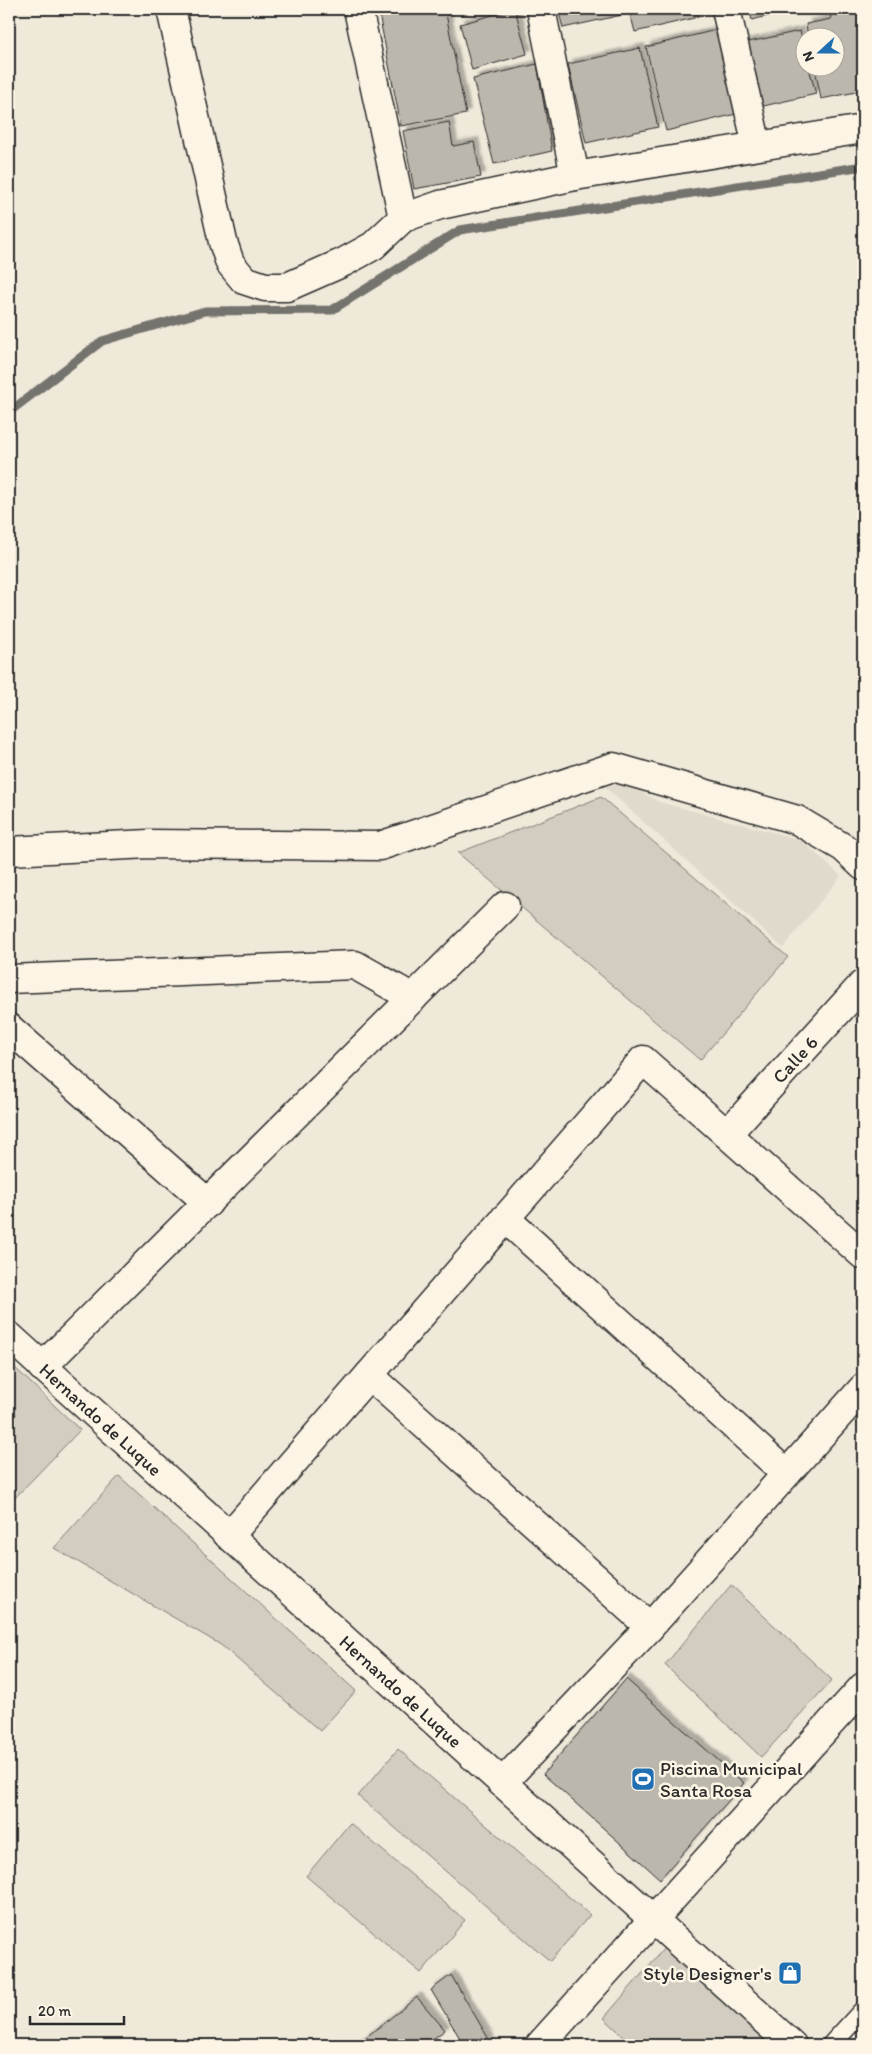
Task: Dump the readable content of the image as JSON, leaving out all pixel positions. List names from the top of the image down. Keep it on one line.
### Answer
{"streets":{"street":["Calle 6","Hernando de Luque"]},"places":{"sports":["Piscina Municipal Santa Rosa"],"shop":["Style Designer's"]},"scale_bar":"20 m","north":"left"}
